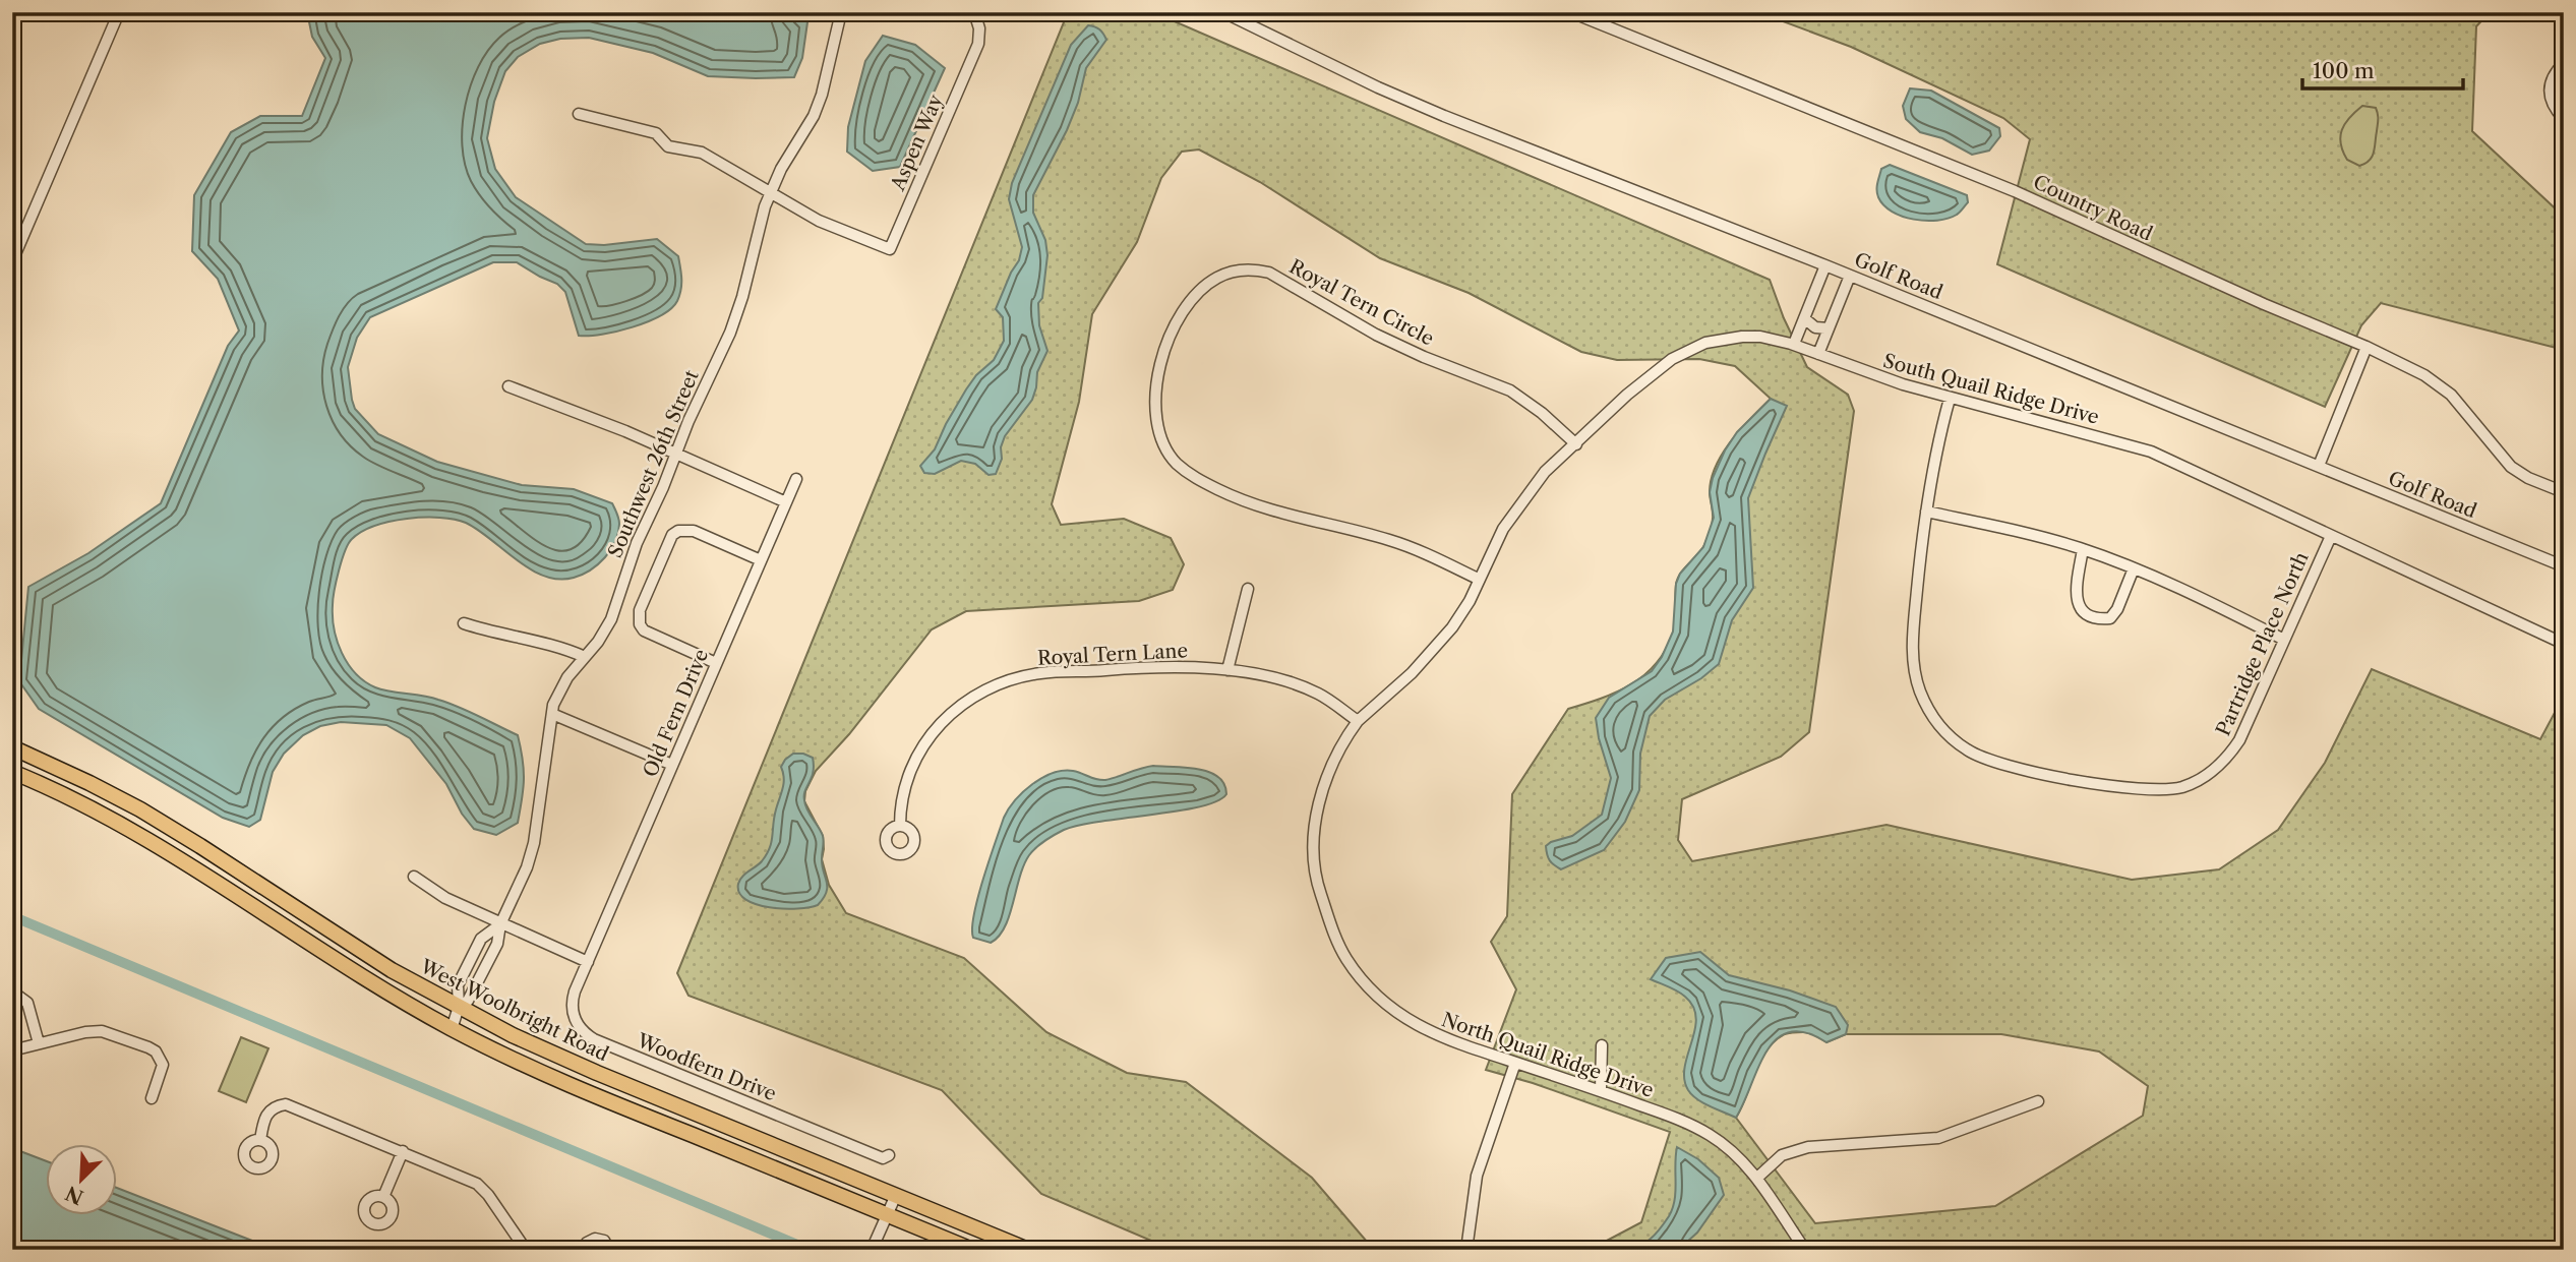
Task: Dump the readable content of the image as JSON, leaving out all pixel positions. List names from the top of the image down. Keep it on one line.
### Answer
{"streets":{"main road":["West Woolbright Road"],"street":["Aspen Way","Country Road","Golf Road","Royal Tern Circle","South Quail Ridge Drive","Southwest 26th Street","Partridge Place North","Royal Tern Lane","Old Fern Drive","North Quail Ridge Drive","Woodfern Drive"]},"crossings":[["Aspen Way","Southwest 26th Street"],["Royal Tern Circle","South Quail Ridge Drive"],["Royal Tern Circle","North Quail Ridge Drive"],["South Quail Ridge Drive","Partridge Place North"],["South Quail Ridge Drive","North Quail Ridge Drive"],["Southwest 26th Street","West Woolbright Road"],["Royal Tern Lane","North Quail Ridge Drive"],["Old Fern Drive","Woodfern Drive"]],"scale_bar":"100 m","north":"bottom left"}
